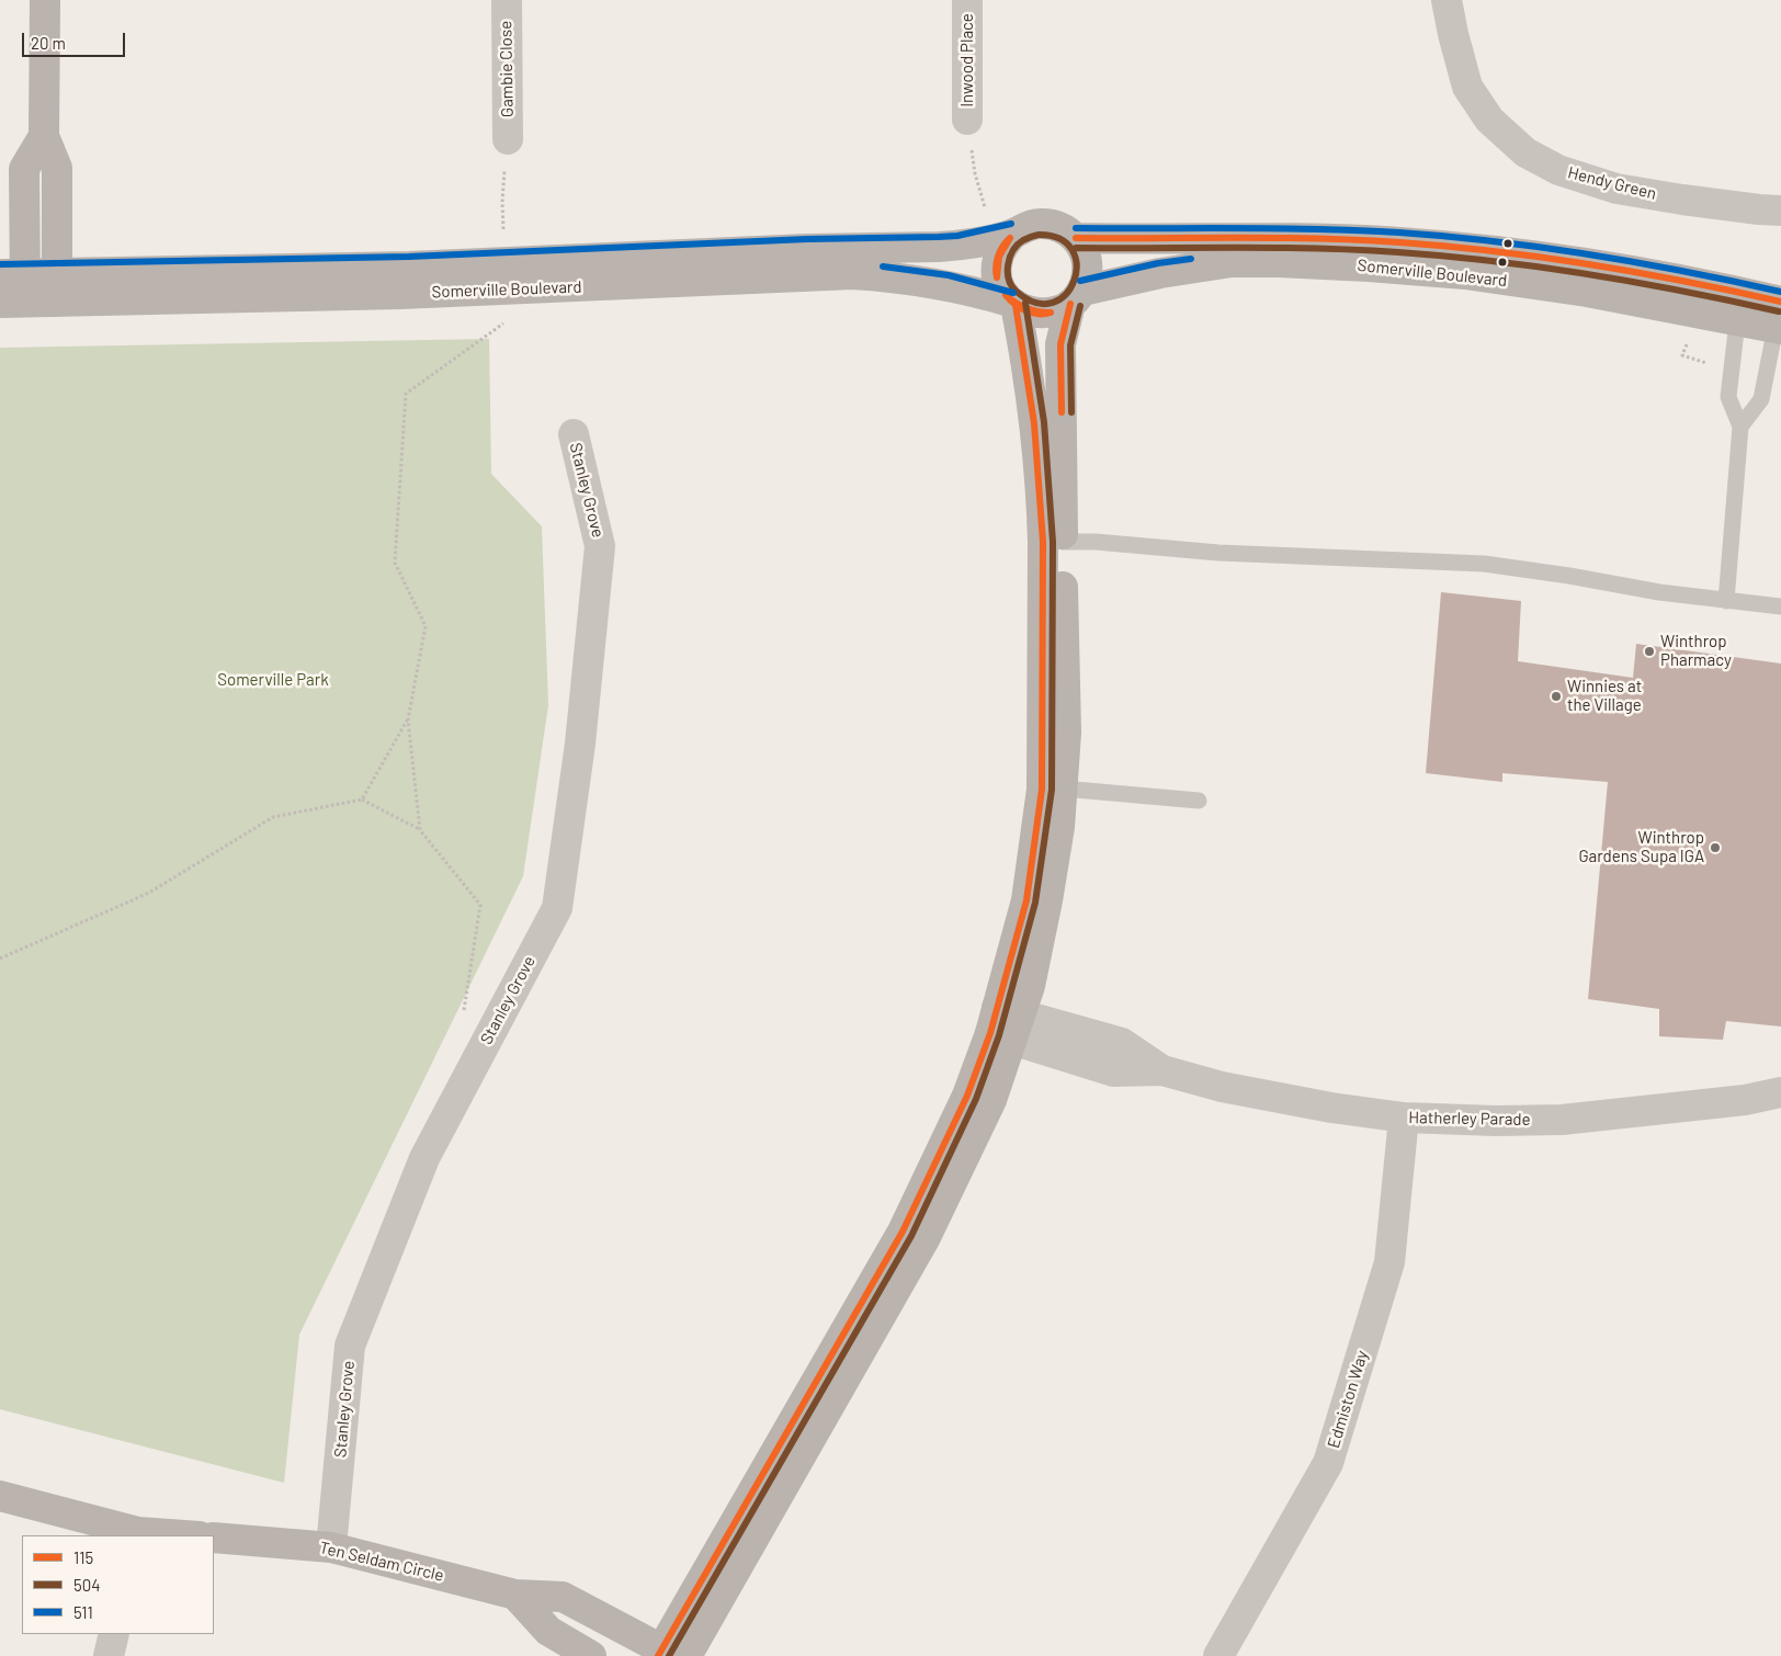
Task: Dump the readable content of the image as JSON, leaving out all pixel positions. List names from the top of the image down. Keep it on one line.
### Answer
{"streets":{"main road":["Somerville Boulevard","Ten Seldam Circle"],"street":["Inwood Place","Gambie Close","Hendy Green","Stanley Grove","Hatherley Parade","Edmiston Way"]},"crossings":[["Stanley Grove","Ten Seldam Circle"],["Hatherley Parade","Edmiston Way"]],"parks":["Somerville Park"],"places":["Winthrop Pharmacy","Winnies at the Village","Winthrop Gardens Supa IGA"],"lines":["transit line 511","transit line 504","transit line 115"],"legend":["115","504","511"],"scale_bar":"20 m"}
